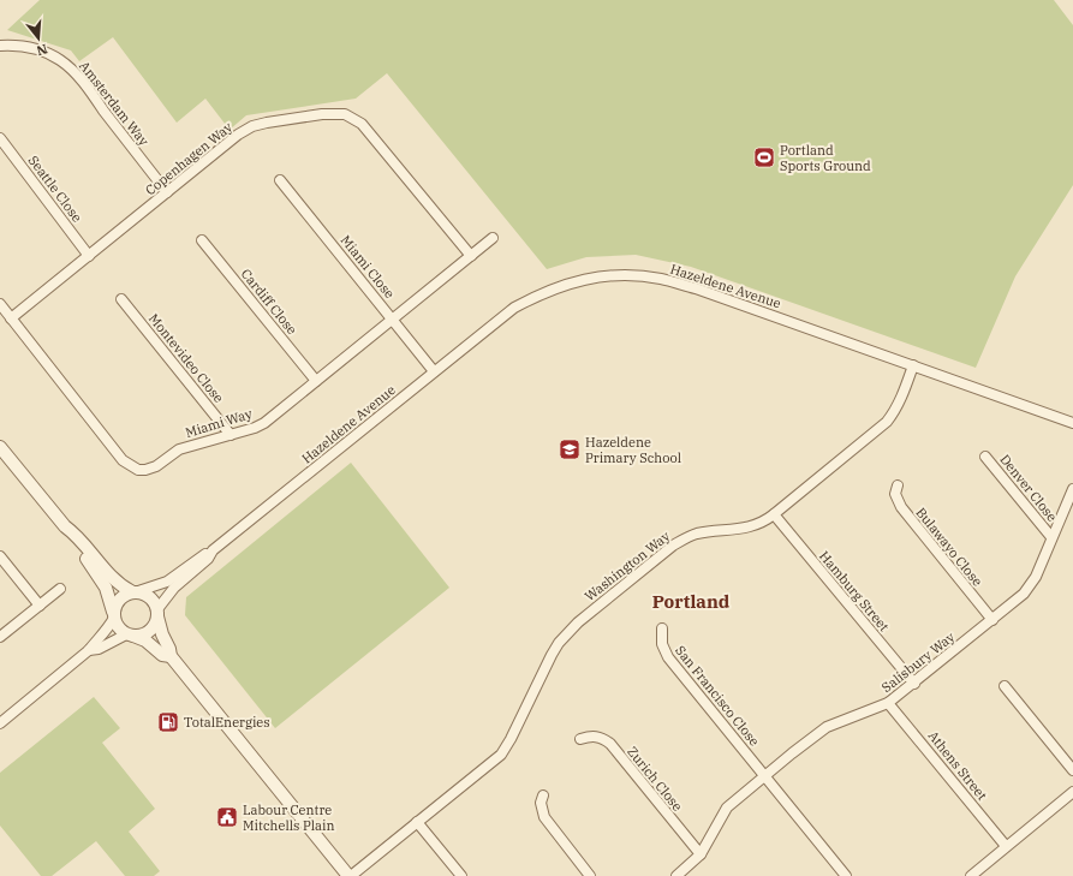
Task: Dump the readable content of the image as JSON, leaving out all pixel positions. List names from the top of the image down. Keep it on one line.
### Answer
{"streets":{"street":["Amsterdam Way","Copenhagen Way","Seattle Close","Miami Close","Hazeldene Avenue","Cardiff Close","Montevideo Close","Miami Way","Denver Close","Bulawayo Close","Washington Way","Hamburg Street","Salisbury Way","San Francisco Close","Athens Street","Zurich Close"]},"crossings":[["Amsterdam Way","Copenhagen Way"],["Copenhagen Way","Seattle Close"],["Copenhagen Way","Miami Way"],["Miami Close","Hazeldene Avenue"],["Miami Close","Miami Way"],["Hazeldene Avenue","Washington Way"],["Cardiff Close","Miami Way"],["Montevideo Close","Miami Way"],["Denver Close","Salisbury Way"],["Bulawayo Close","Salisbury Way"],["Washington Way","Hamburg Street"],["Hamburg Street","Salisbury Way"],["Salisbury Way","San Francisco Close"],["Salisbury Way","Athens Street"],["Salisbury Way","Zurich Close"]],"districts":["Portland"],"places":{"sports":["Portland Sports Ground"],"school or university":["Hazeldene Primary School"],"fuel station":["TotalEnergies"],"public building":["Labour Centre Mitchells Plain"]},"north":"bottom"}
